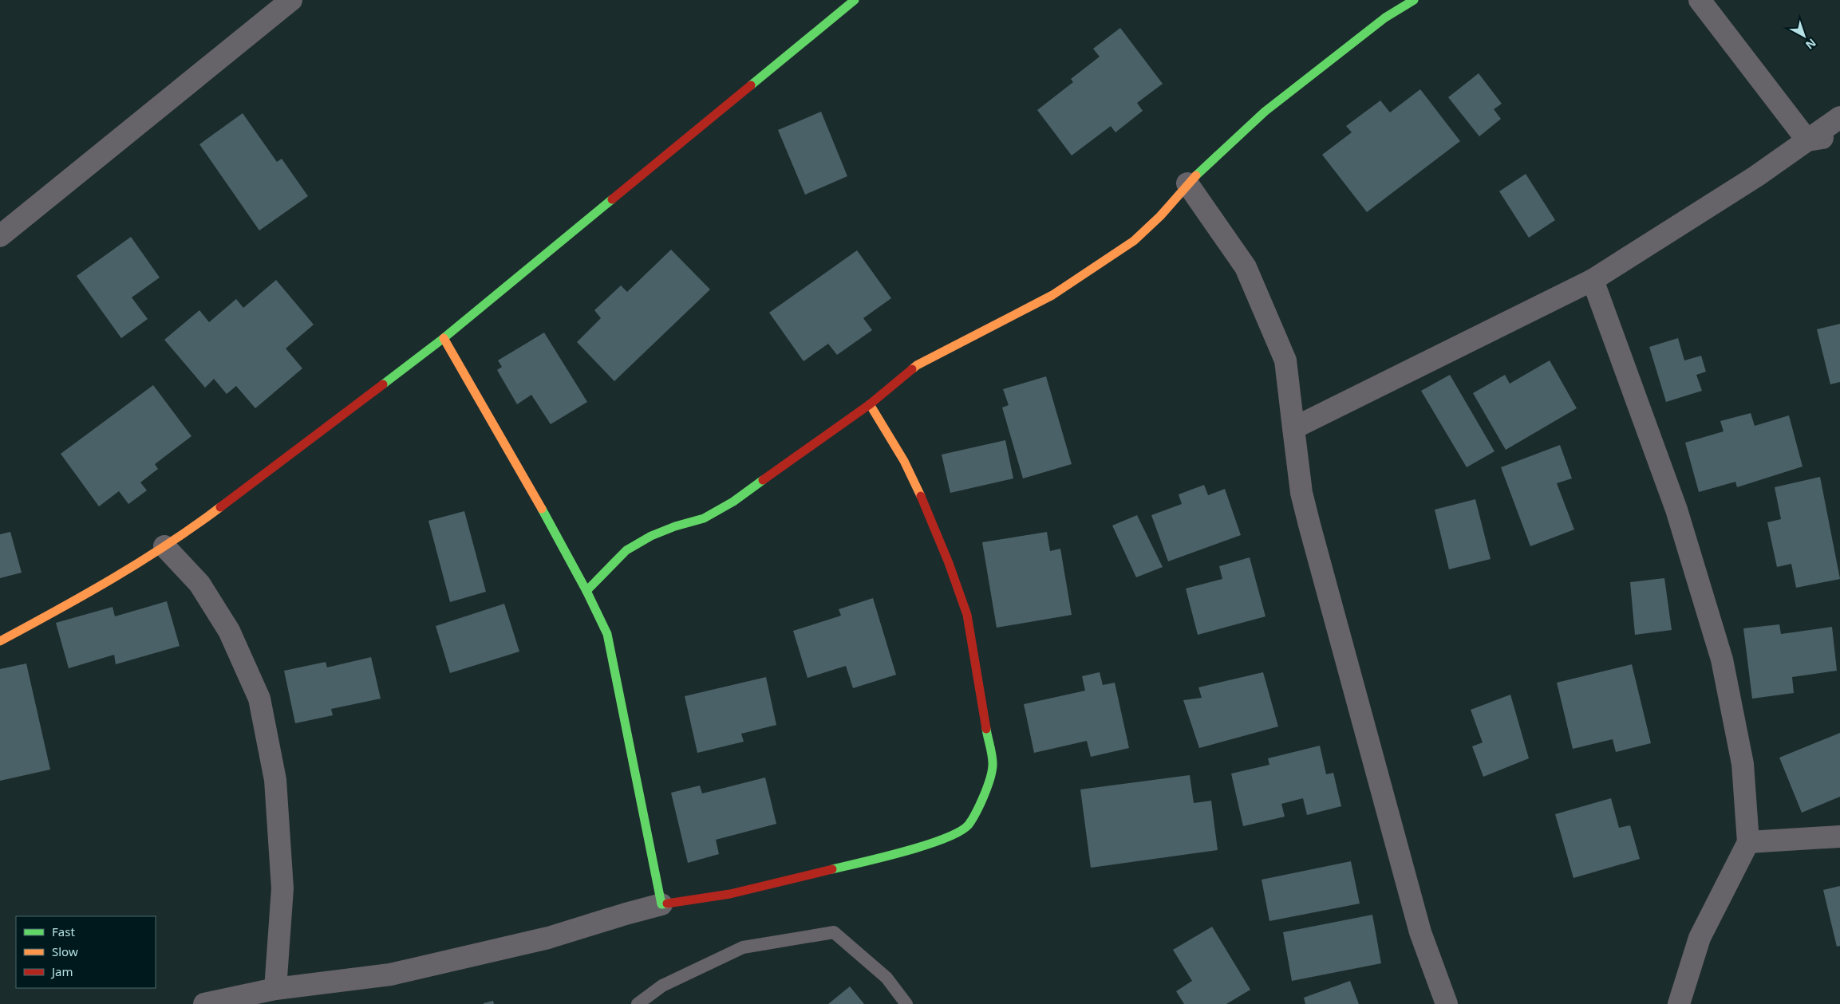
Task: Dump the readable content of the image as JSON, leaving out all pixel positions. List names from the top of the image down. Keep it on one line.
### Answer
{"legend":["Fast","Slow","Jam"],"north":"bottom right"}
